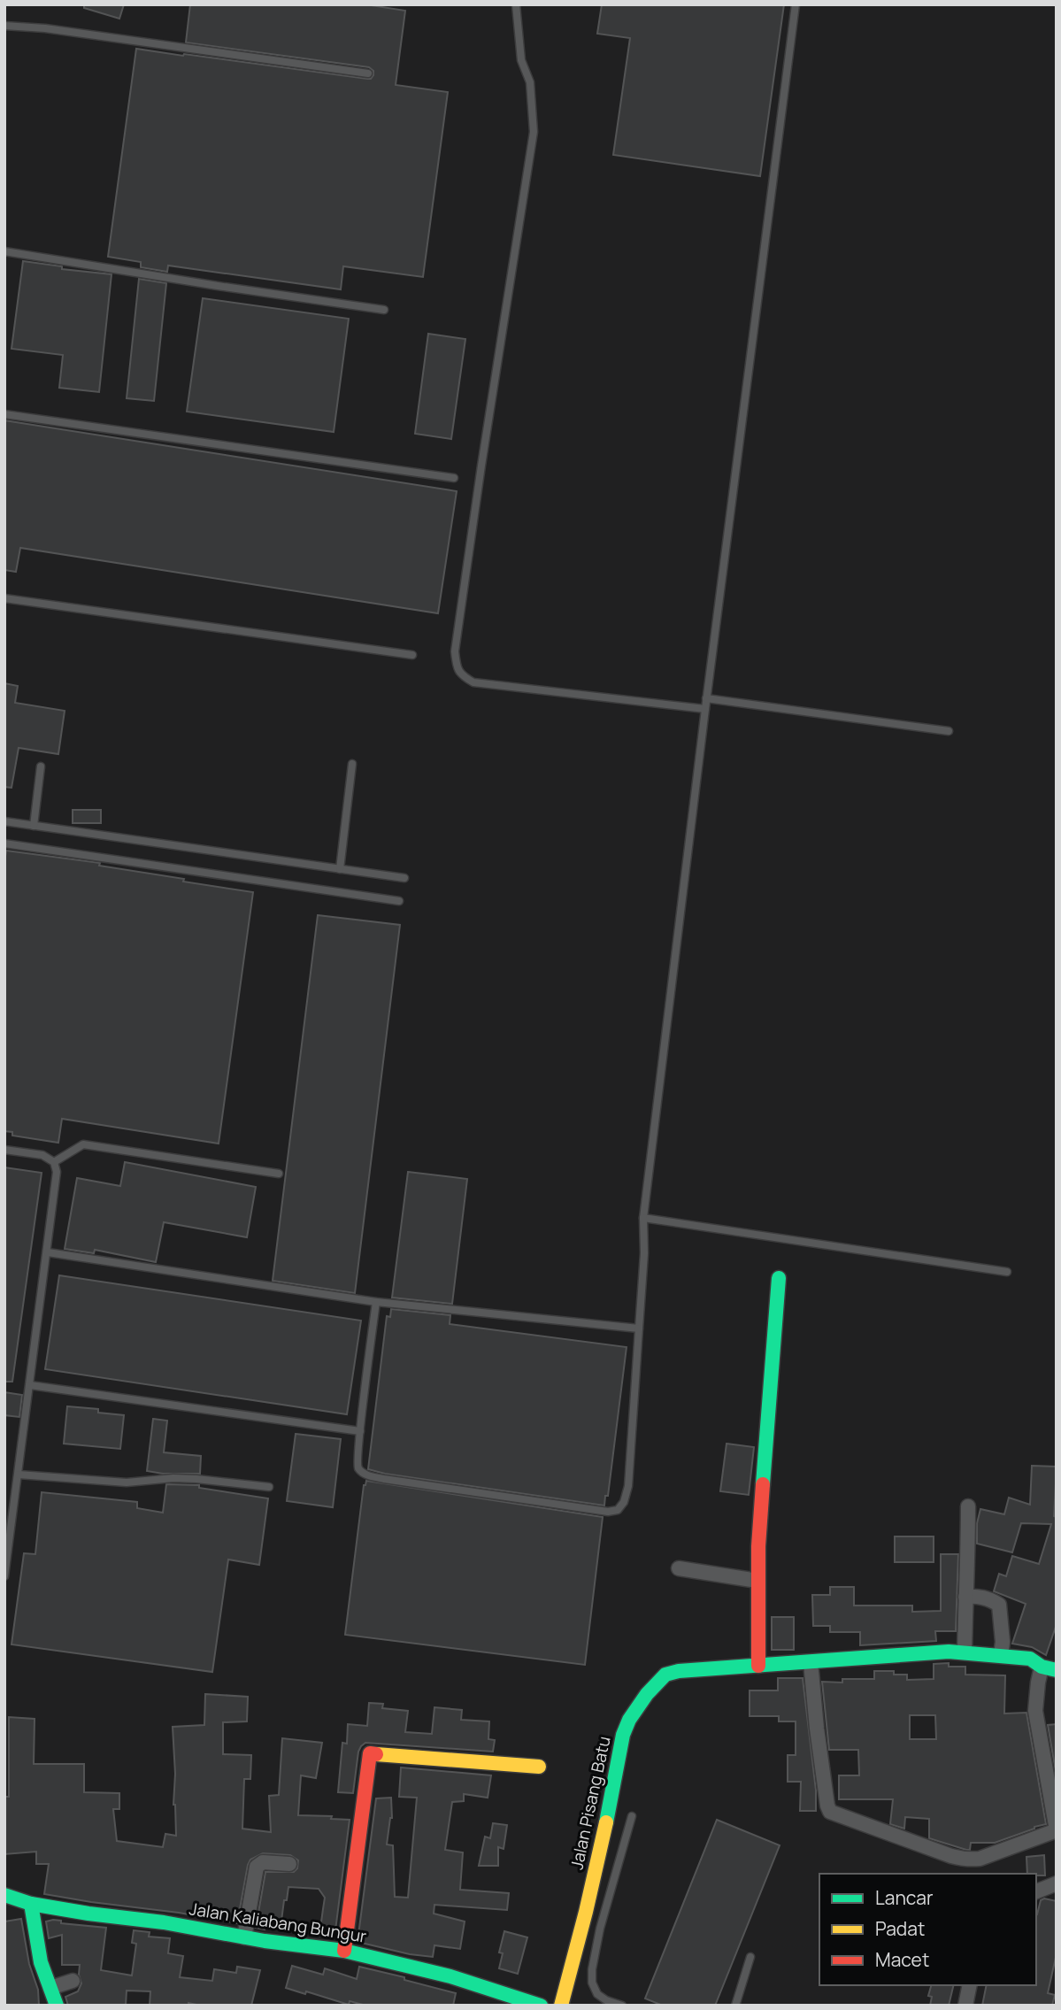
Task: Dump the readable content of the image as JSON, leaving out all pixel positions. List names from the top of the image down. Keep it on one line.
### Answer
{"streets":{"street":["Jalan Pisang Batu","Jalan Kaliabang Bungur"]},"legend":["Lancar","Padat","Macet"]}
